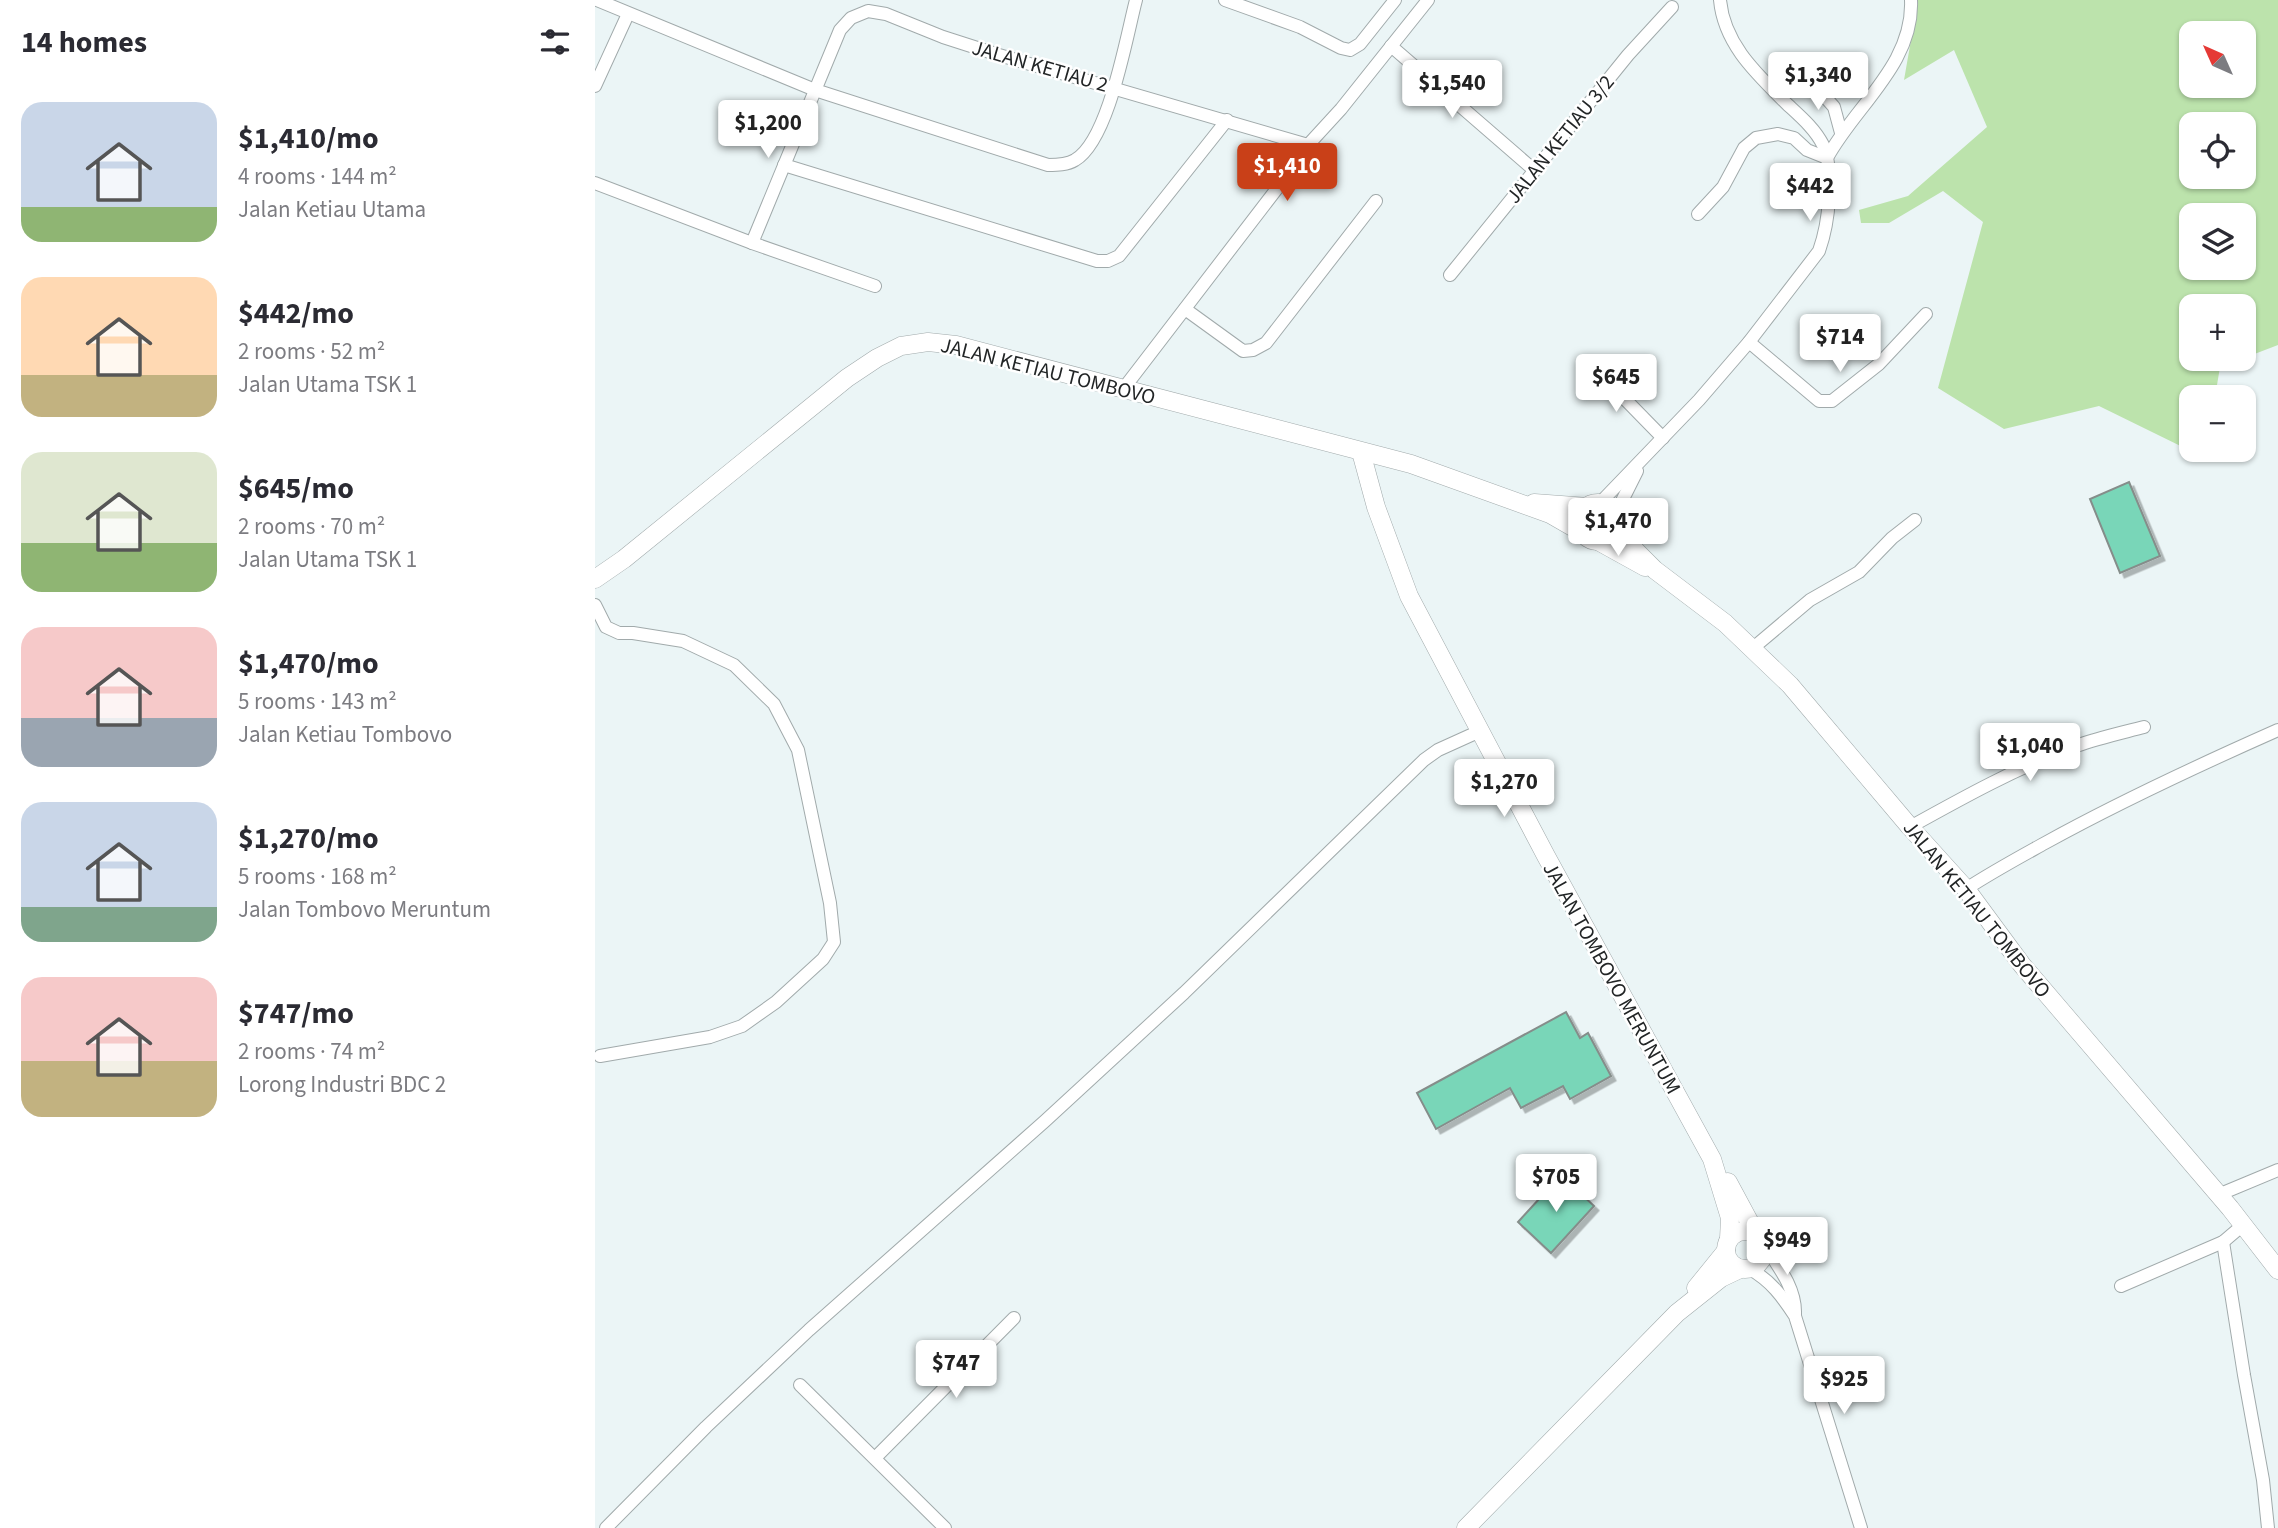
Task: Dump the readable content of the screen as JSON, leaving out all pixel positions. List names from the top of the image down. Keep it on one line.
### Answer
{"streets":{"street":["JALAN KETIAU 2","JALAN KETIAU 3/2","JALAN KETIAU TOMBOVO","JALAN TOMBOVO MERUNTUM"]},"crossings":[["JALAN KETIAU TOMBOVO","JALAN TOMBOVO MERUNTUM"]],"north":"top left","page":{"heading":"14 homes","map_buttons":["+","−"],"price":["$1,340","$1,540","$1,200","$1,410","$442","$714","$645","$1,470","$1,040","$1,270","$705","$949","$747","$925"],"list":[{"name":"$1,410/mo","note":"4 rooms · 144 m² · Jalan Ketiau Utama"},{"name":"$442/mo","note":"2 rooms · 52 m² · Jalan Utama TSK 1"},{"name":"$645/mo","note":"2 rooms · 70 m² · Jalan Utama TSK 1"},{"name":"$1,470/mo","note":"5 rooms · 143 m² · Jalan Ketiau Tombovo"},{"name":"$1,270/mo","note":"5 rooms · 168 m² · Jalan Tombovo Meruntum"},{"name":"$747/mo","note":"2 rooms · 74 m² · Lorong Industri BDC 2"}]}}
